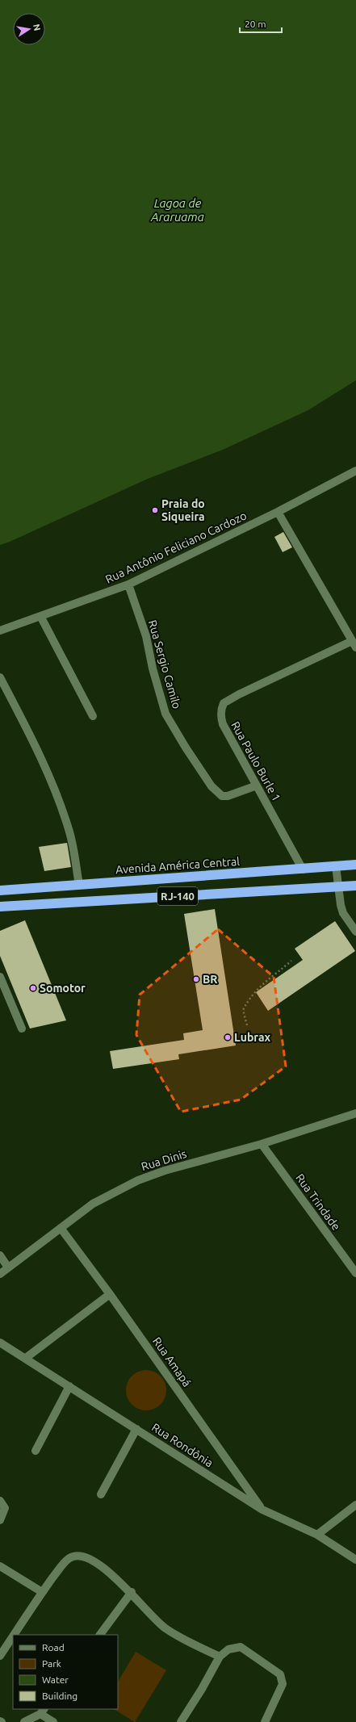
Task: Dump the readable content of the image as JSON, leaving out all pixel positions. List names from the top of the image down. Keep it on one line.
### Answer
{"streets":{"highway":["Avenida América Central","RJ-140"],"street":["Rua Antônio Feliciano Cardozo","Rua Sergio Camilo","Rua Paulo Burle 1","Rua Dinis","Rua Trindade","Rua Amapá","Rua Rondônia"]},"crossings":[["Rua Antônio Feliciano Cardozo","Rua Sergio Camilo"],["Rua Sergio Camilo","Rua Paulo Burle 1"],["Rua Paulo Burle 1","Avenida América Central"],["Rua Dinis","Rua Trindade"],["Rua Dinis","Rua Amapá"],["Rua Amapá","Rua Rondônia"]],"water":["Lagoa de Araruama"],"places":["Praia do Siqueira","BR","Somotor","Lubrax"],"legend":["Road","Park","Water","Building"],"scale_bar":"20 m","north":"right"}
